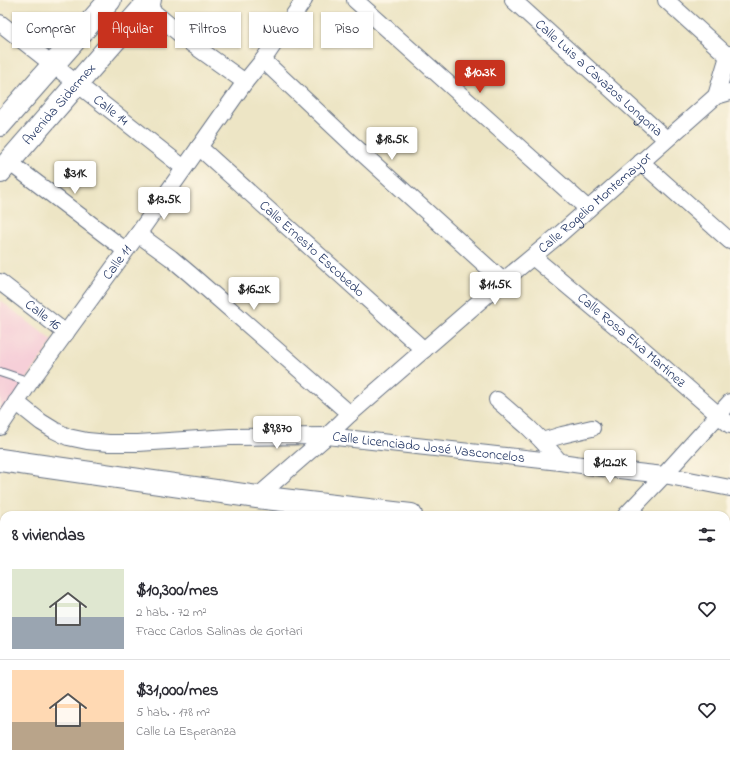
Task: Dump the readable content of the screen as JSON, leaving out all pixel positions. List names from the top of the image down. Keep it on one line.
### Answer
{"streets":{"main road":["Avenida Sidermex"],"street":["Calle Luis a Cavazos Longoria","Calle 14","Calle Rogelio Montemayor","Calle Ernesto Escobedo","Calle 11","Calle 16","Calle Rosa Elva Martínez","Calle Licenciado José Vasconcelos"]},"crossings":[["Calle Luis a Cavazos Longoria","Calle Rogelio Montemayor"],["Avenida Sidermex","Calle 14"],["Calle 14","Calle 11"],["Calle Rogelio Montemayor","Calle Ernesto Escobedo"],["Calle Rogelio Montemayor","Calle Rosa Elva Martínez"],["Calle Rogelio Montemayor","Calle Licenciado José Vasconcelos"],["Calle Ernesto Escobedo","Calle 11"],["Calle 11","Calle 16"],["Calle 11","Calle Licenciado José Vasconcelos"]],"page":{"chip":["Comprar","Alquilar","Filtros","Nuevo","Piso"],"price":["$10.3K","$18.5K","$31K","$13.5K","$11.5K","$16.2K","$9,870","$12.2K"],"heading":"8 viviendas","list":[{"name":"$10,300/mes","note":"2 hab. · 72 m² · Fracc Carlos Salinas de Gortari"},{"name":"$31,000/mes","note":"5 hab. · 178 m² · Calle La Esperanza"}]}}
